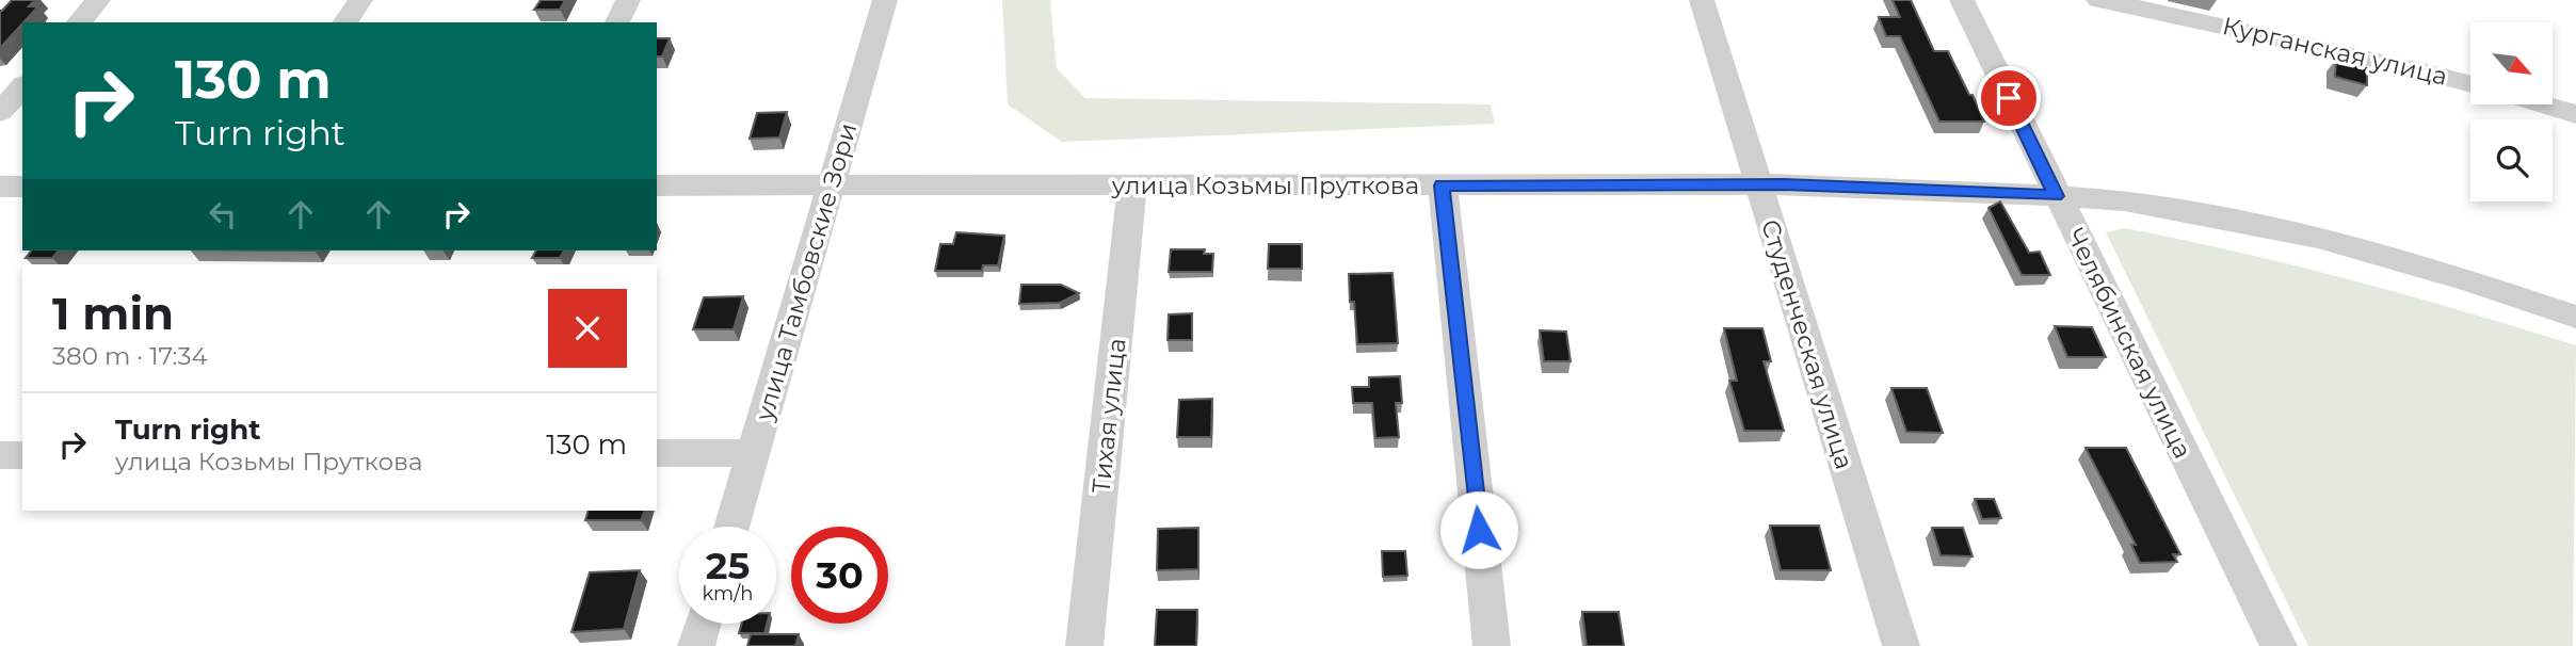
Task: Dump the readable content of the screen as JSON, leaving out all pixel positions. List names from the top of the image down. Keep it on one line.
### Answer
{"streets":{"street":["Курганская улица","улица Козьмы Пруткова","улица Тамбовские Зори","Челябинская улица","Студенческая улица","Тихая улица"]},"crossings":[["улица Козьмы Пруткова","улица Тамбовские Зори"],["улица Козьмы Пруткова","Челябинская улица"],["улица Козьмы Пруткова","Студенческая улица"],["улица Козьмы Пруткова","Тихая улица"]],"north":"bottom right","page":{"turn":["130 m","Turn right"],"heading":["1 min","380 m · 17:34"],"list":[{"name":"Turn right","note":"улица Козьмы Пруткова","value":"130 m"}],"speed":"25 km/h","limit":"30"}}
